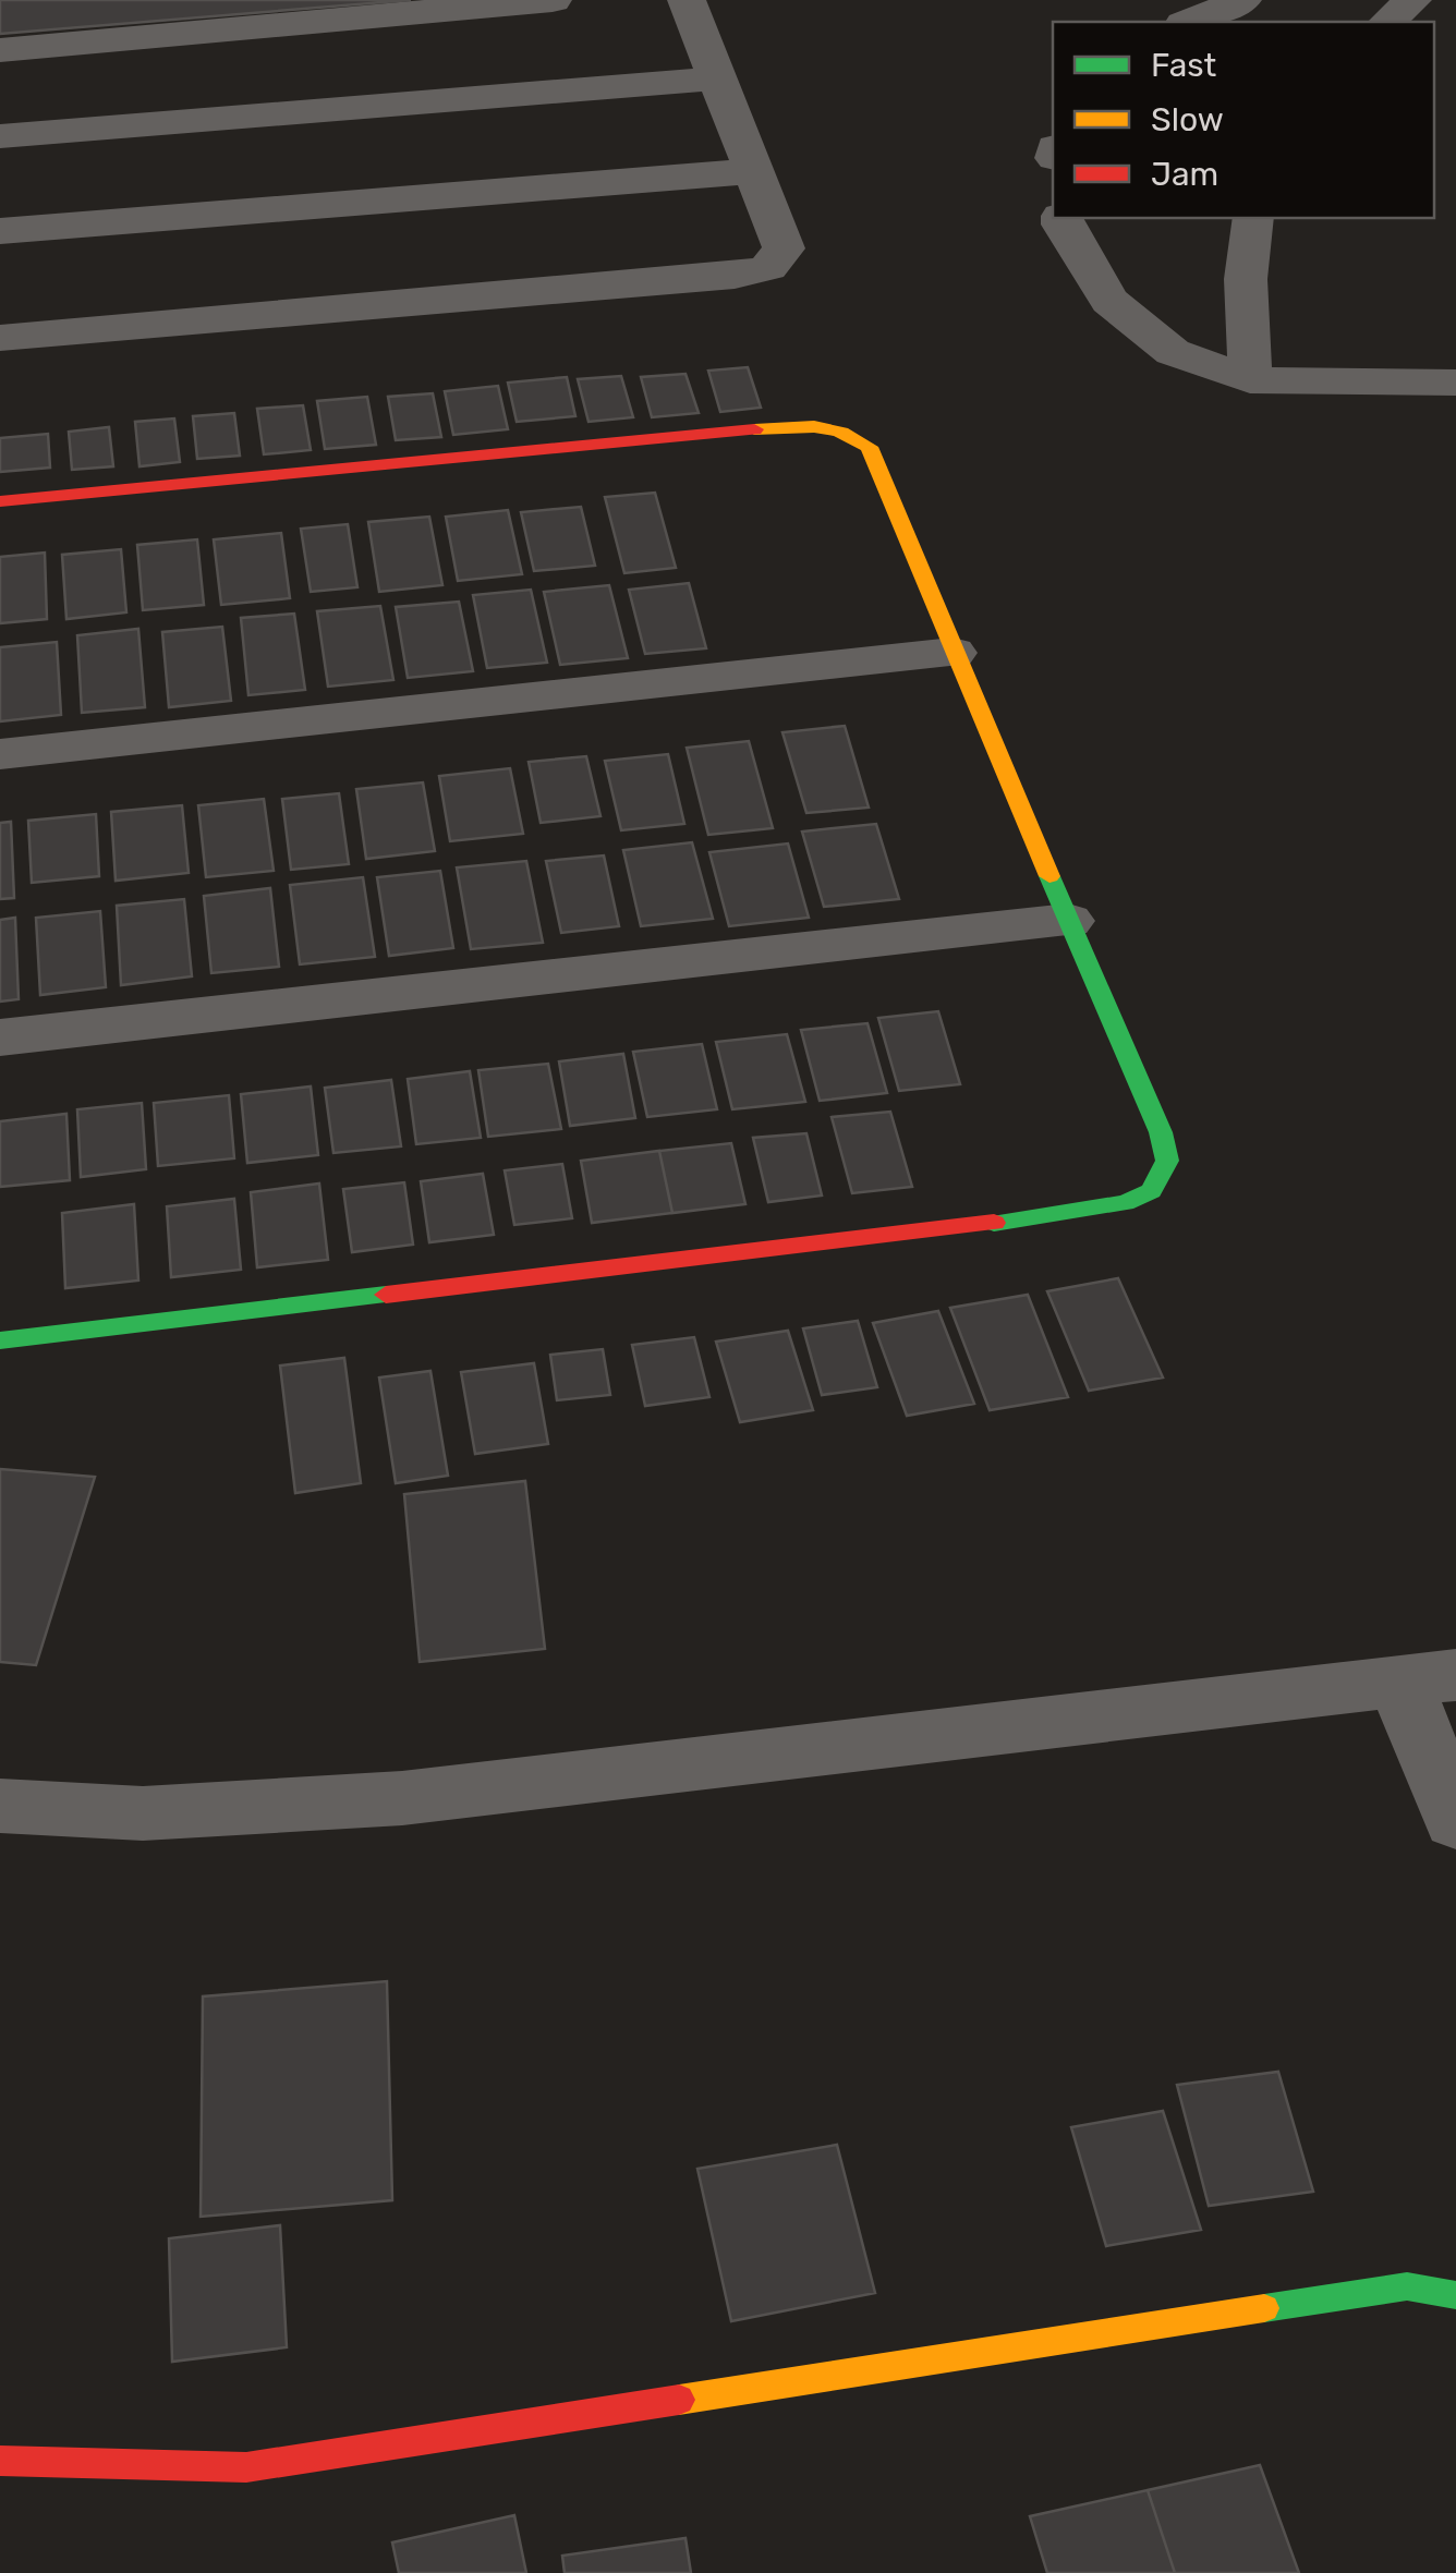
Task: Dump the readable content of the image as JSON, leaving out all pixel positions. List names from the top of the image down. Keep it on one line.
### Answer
{"legend":["Fast","Slow","Jam"]}
